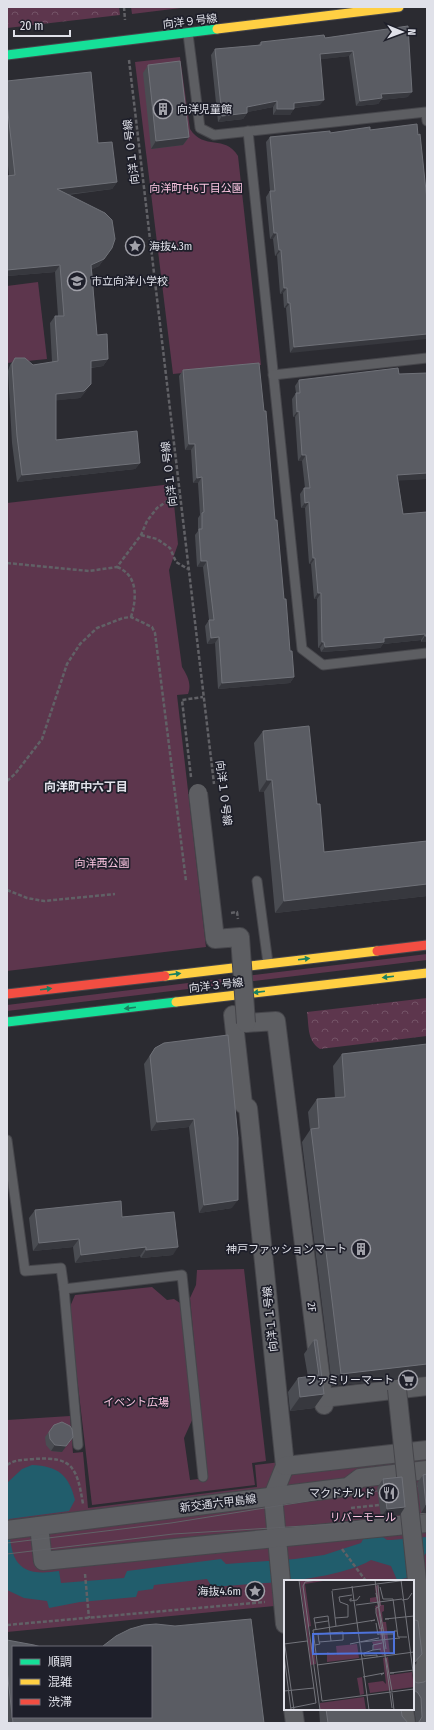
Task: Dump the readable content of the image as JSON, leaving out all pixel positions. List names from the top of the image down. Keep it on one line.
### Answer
{"streets":{"street":["向洋９号線","向洋３号線","2F","向洋１１号線","新交通六甲島線"],"path":["向洋１０号線"]},"crossings":[["2F","向洋１１号線"],["向洋１１号線","新交通六甲島線"]],"districts":["向洋町中六丁目"],"parks":["向洋町中6丁目公園","向洋西公園","イベント広場","リバーモール"],"places":{"building":["向洋児童館","神戸ファッションマート"],"place":["海抜4.3m","海抜4.6m"],"school or university":["市立向洋小学校"],"supermarket":["ファミリーマート"],"restaurant":["マクドナルド"]},"legend":["順調","混雑","渋滞"],"scale_bar":"20 m","north":"right"}
